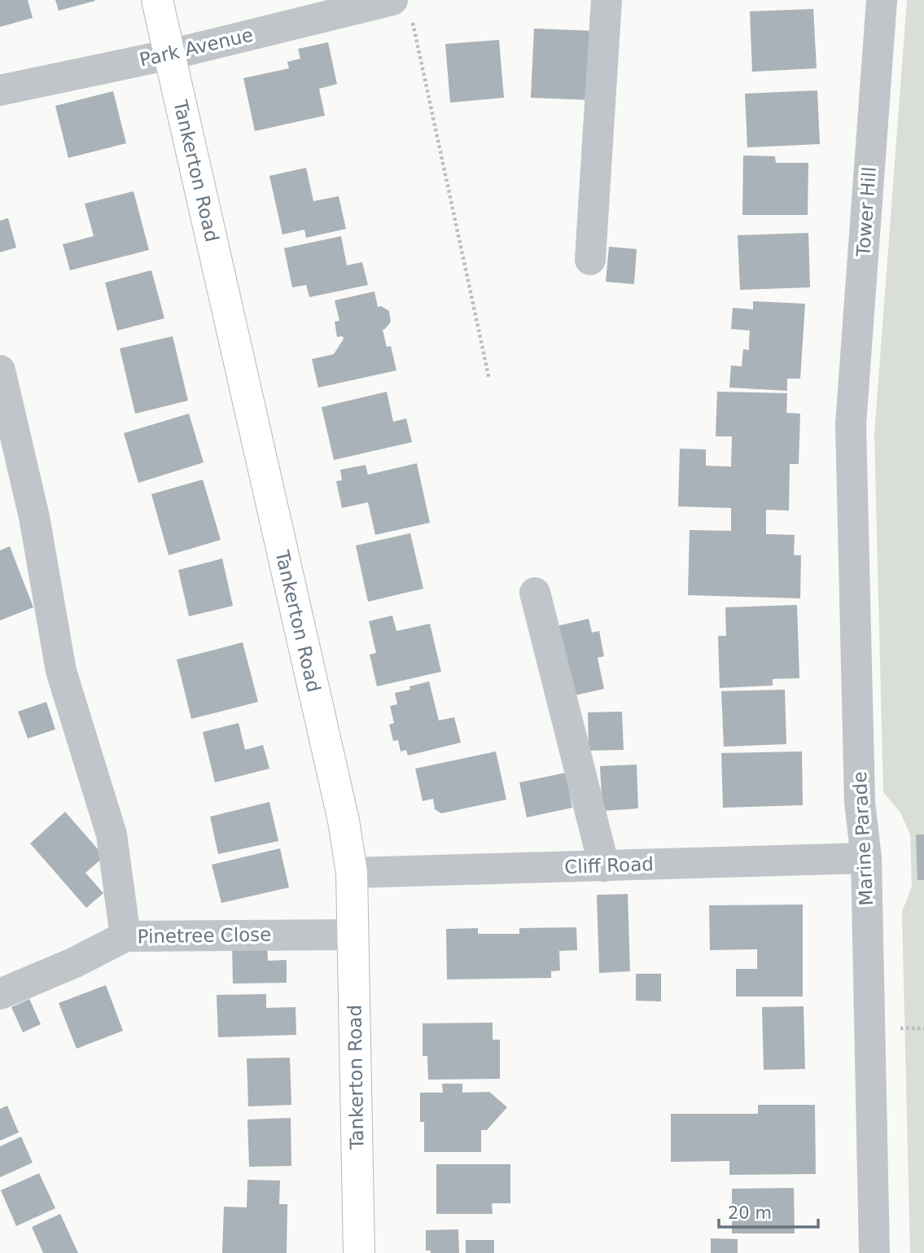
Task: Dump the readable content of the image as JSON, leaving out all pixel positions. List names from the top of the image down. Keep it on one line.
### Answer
{"streets":{"main road":["Tankerton Road"],"street":["Park Avenue","Tower Hill","Marine Parade","Cliff Road","Pinetree Close"]},"crossings":[["Park Avenue","Tankerton Road"],["Tankerton Road","Cliff Road"],["Tankerton Road","Pinetree Close"],["Tower Hill","Marine Parade"],["Marine Parade","Cliff Road"]],"scale_bar":"20 m"}
